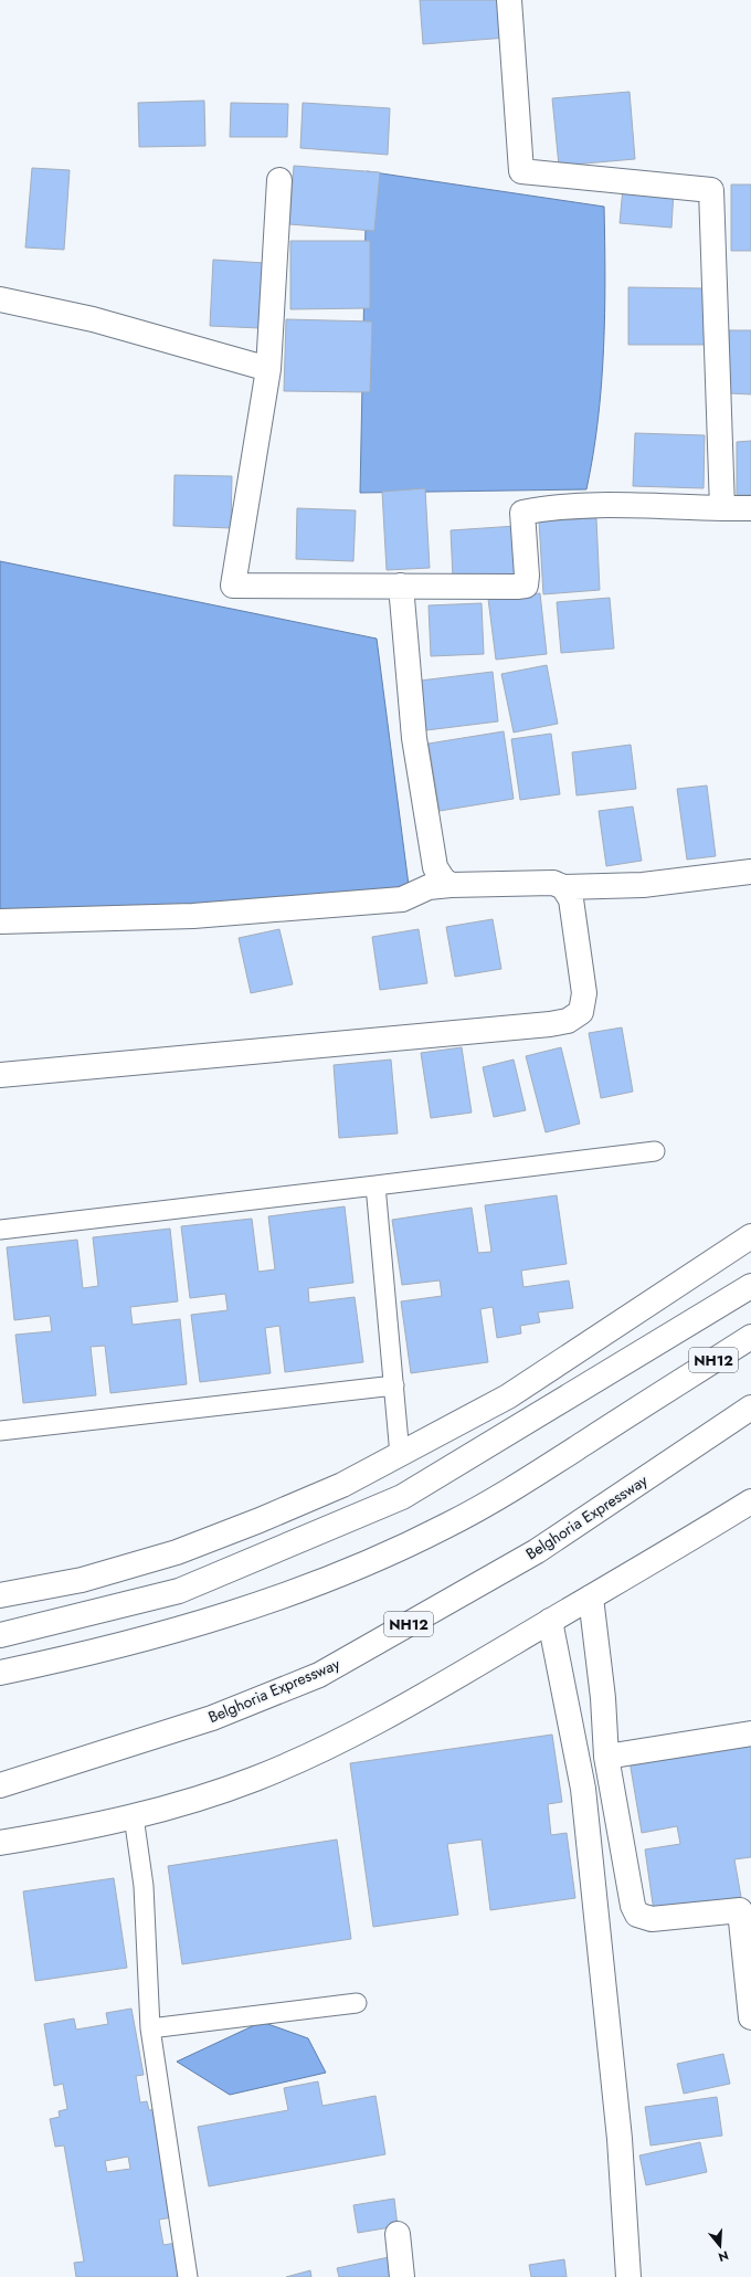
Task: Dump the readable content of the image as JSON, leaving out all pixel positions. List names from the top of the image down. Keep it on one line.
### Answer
{"streets":{"main road":["NH12","Belghoria Expressway"]},"north":"bottom"}
